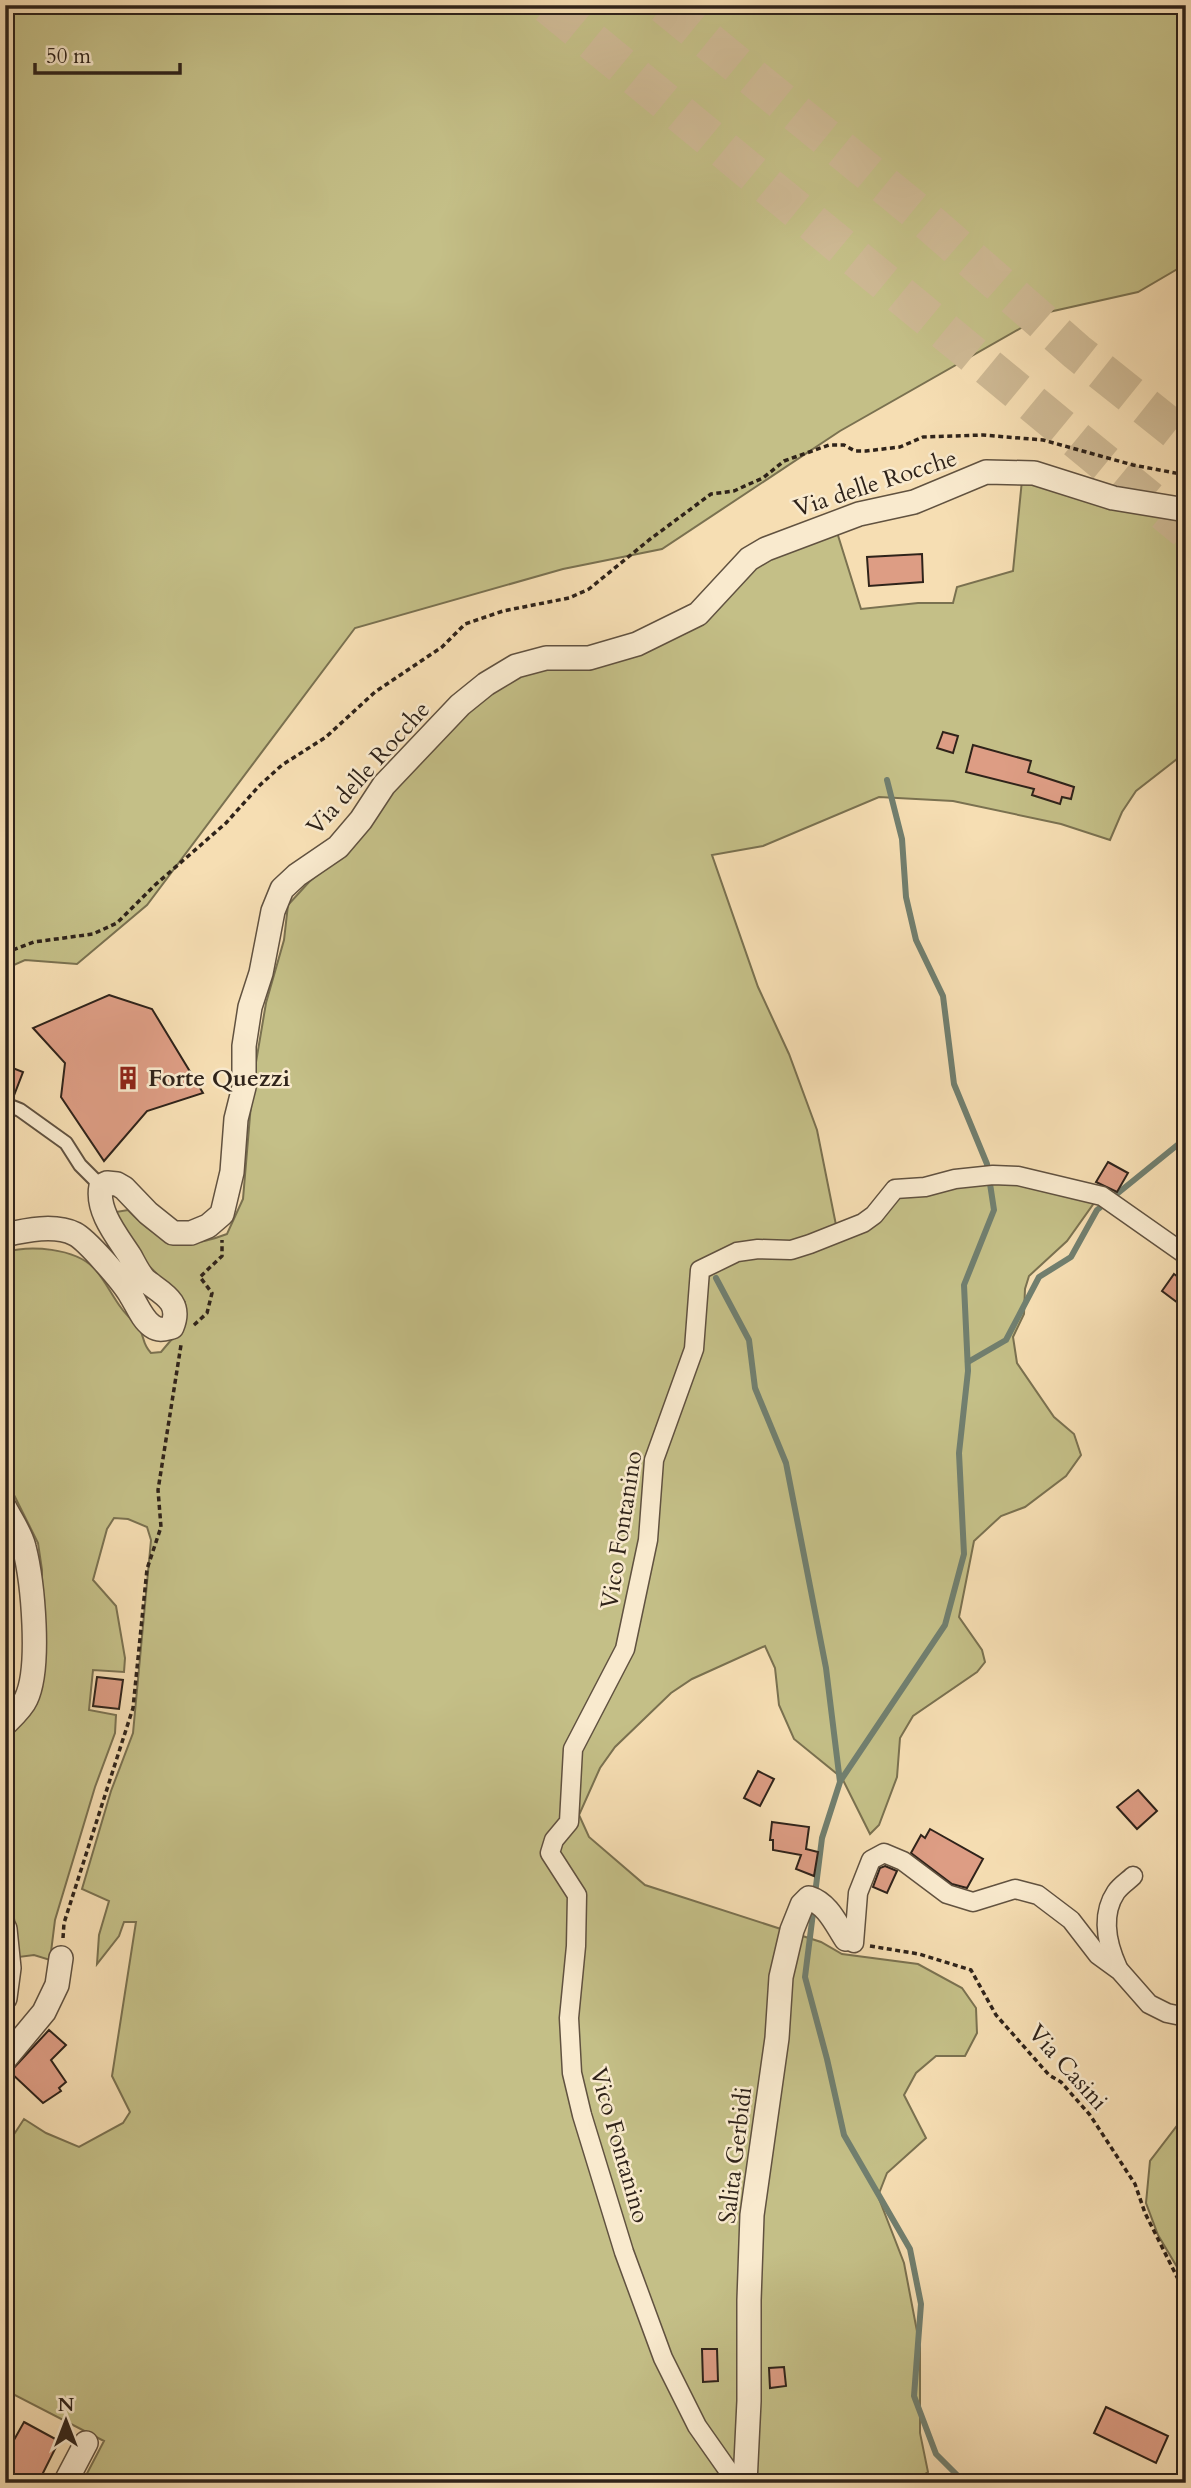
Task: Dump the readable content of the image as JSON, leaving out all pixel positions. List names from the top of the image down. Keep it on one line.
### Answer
{"streets":{"street":["Via delle Rocche","Vico Fontanino","Salita Gerbidi"],"path":["Via Casini"]},"crossings":[["Via Casini","Salita Gerbidi"]],"places":{"building":["Forte Quezzi"]},"scale_bar":"50 m","north":"top"}
